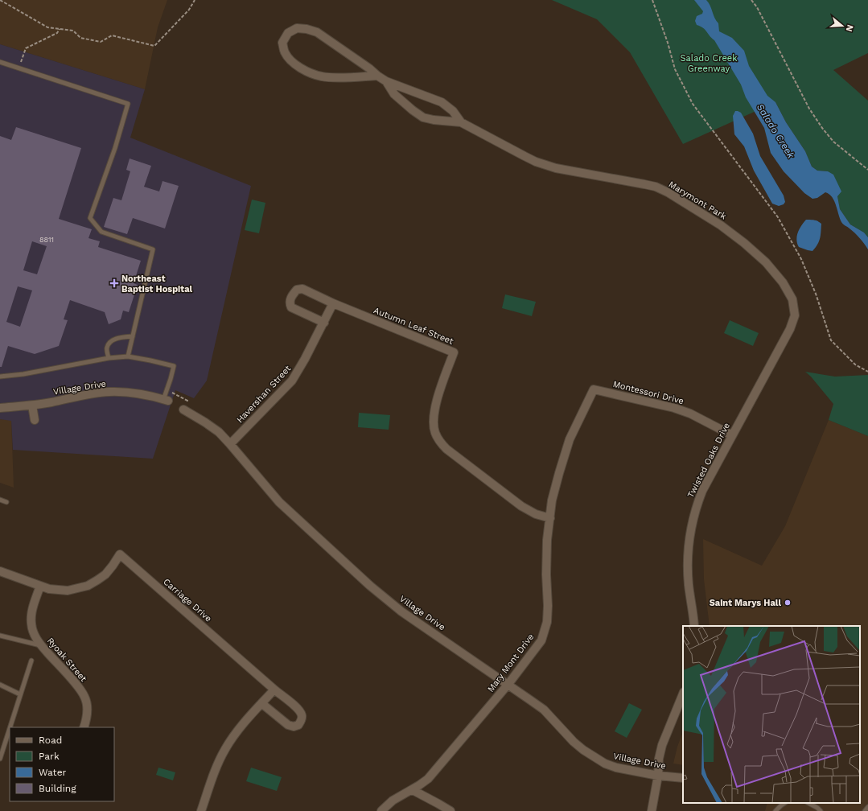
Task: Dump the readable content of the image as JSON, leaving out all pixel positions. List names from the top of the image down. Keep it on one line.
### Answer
{"streets":{"street":["Marymont Park","Autumn Leaf Street","Village Drive","Montessori Drive","Havershan Street","Twisted Oaks Drive","Carriage Drive","Ryoak Street","Mary Mont Drive"]},"crossings":[["Marymont Park","Twisted Oaks Drive"],["Autumn Leaf Street","Havershan Street"],["Autumn Leaf Street","Mary Mont Drive"],["Village Drive","Havershan Street"],["Village Drive","Mary Mont Drive"],["Montessori Drive","Twisted Oaks Drive"],["Montessori Drive","Mary Mont Drive"],["Carriage Drive","Ryoak Street"]],"water":["Salado Creek"],"parks":["Salado Creek Greenway"],"places":{"health":["Northeast Baptist Hospital"],"other":["Saint Marys Hall"]},"house_numbers":["8811"],"legend":["Road","Park","Water","Building"],"north":"right"}
